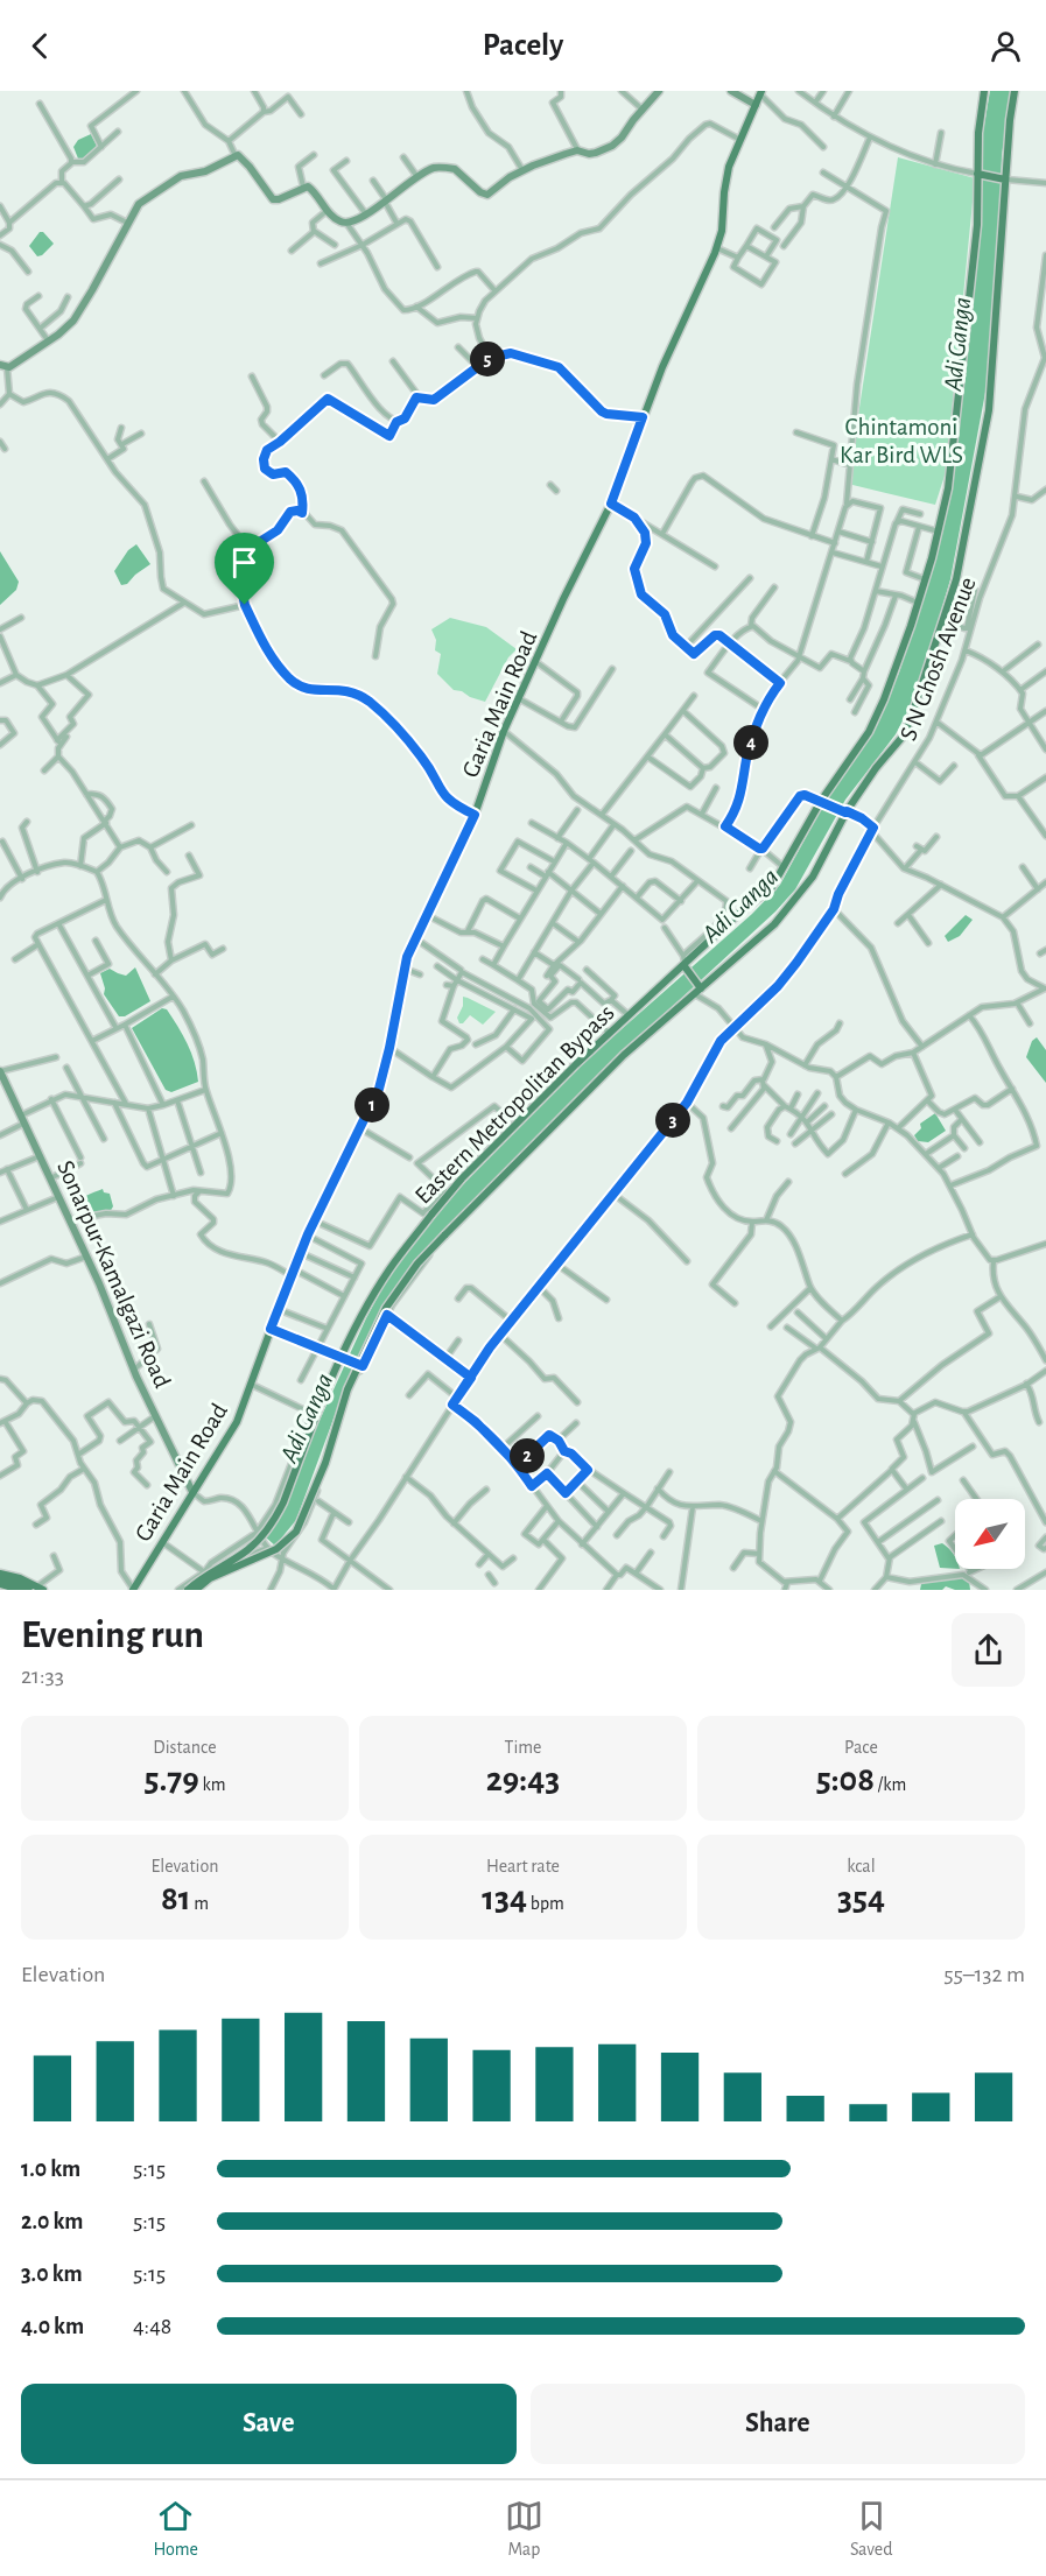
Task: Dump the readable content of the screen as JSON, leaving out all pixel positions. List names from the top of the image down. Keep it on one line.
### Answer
{"streets":{"main road":["Garia Main Road","Eastern Metropolitan Bypass"],"street":["S N Ghosh Avenue","Sonarpur-Kamalgazi Road"]},"crossings":[["Garia Main Road","Sonarpur-Kamalgazi Road"]],"water":["Adi Ganga"],"parks":["Chintamoni Kar Bird WLS"],"north":"bottom left","page":{"header":"Pacely","pins":["5","4","1","3","2"],"heading":["Evening run","21:33"],"stats":[["Distance","5.79 km"],["Time","29:43"],["Pace","5:08 /km"],["Elevation","81 m"],["Heart rate","134 bpm"],["kcal","354"]],"chart":["Elevation","55–132 m"],"list":[{"name":"1.0 km","note":"5:15"},{"name":"2.0 km","note":"5:15"},{"name":"3.0 km","note":"5:15"},{"name":"4.0 km","note":"4:48"}],"buttons":["Save","Share"],"tabs":["Home","Map","Saved"]}}
